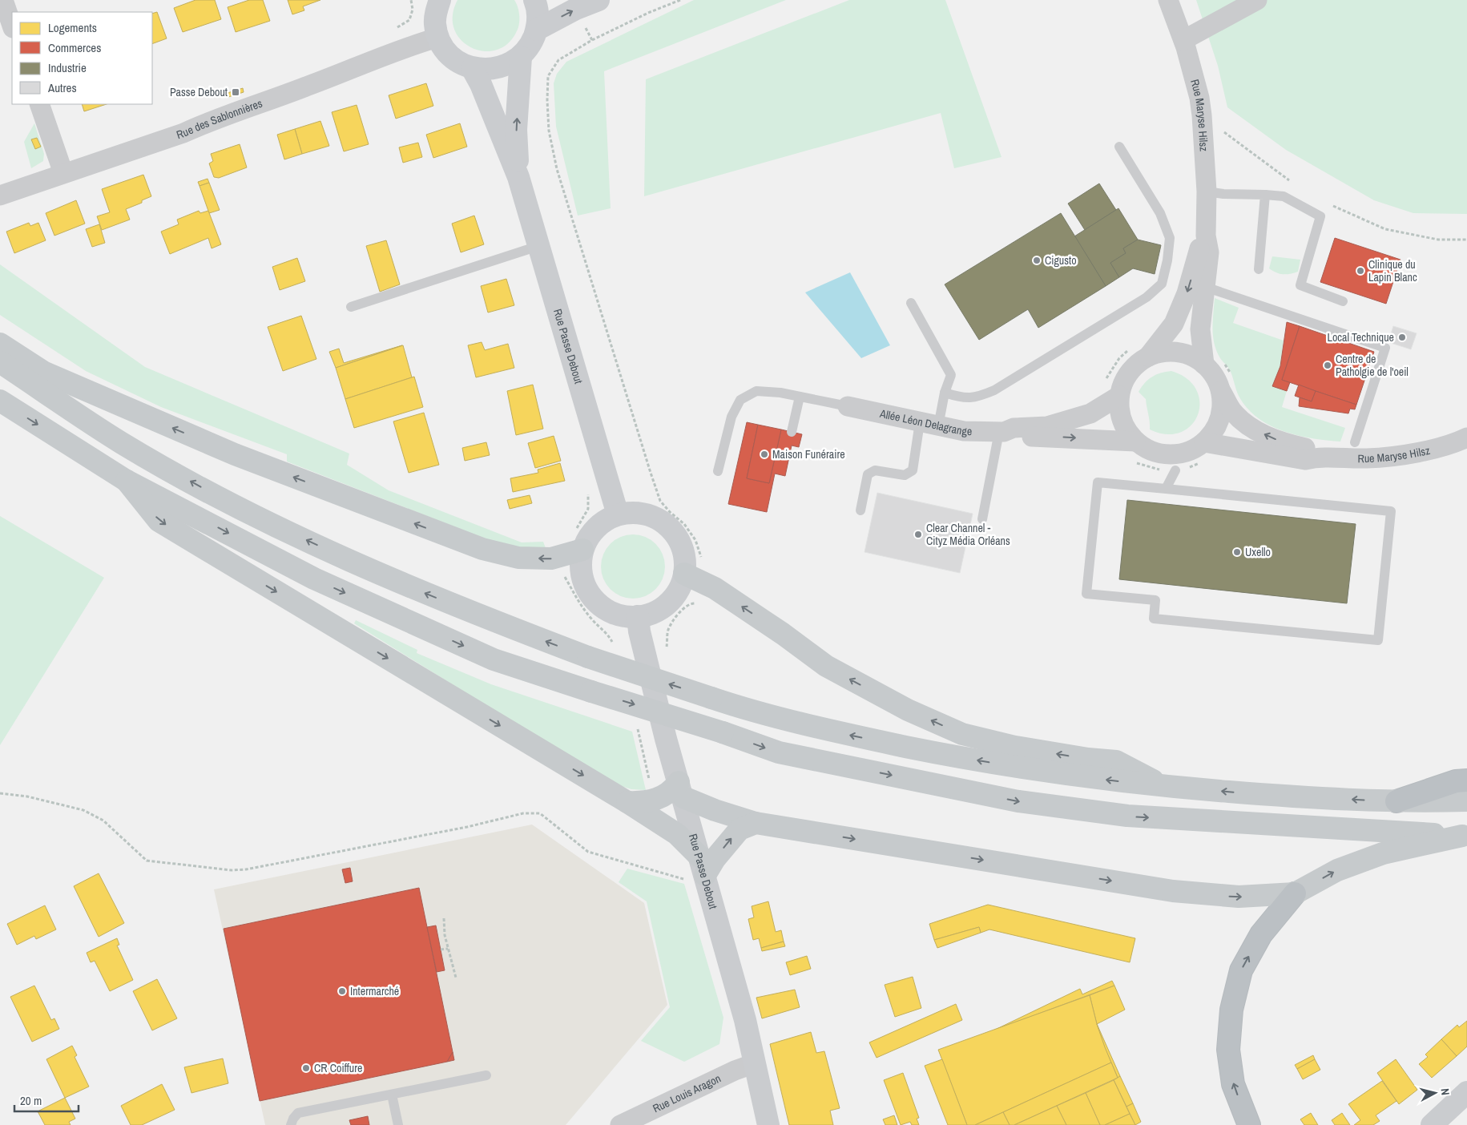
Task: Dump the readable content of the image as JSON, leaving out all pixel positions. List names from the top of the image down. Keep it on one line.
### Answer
{"streets":{"main road":["Rue Passe Debout"],"street":["Rue Maryse Hilsz","Rue des Sablonnières","Allée Léon Delagrange","Rue Louis Aragon"]},"crossings":[["Rue Maryse Hilsz","Allée Léon Delagrange"],["Rue Passe Debout","Rue Louis Aragon"]],"places":{"transit":["Passe Debout"],"other":["Cigusto","Clinique du Lapin Blanc","Local Technique","Centre de Patholgie de l'oeil","Maison Funéraire","Clear Channel - Cityz Média Orléans","Uxello","Intermarché","CR Coiffure"]},"legend":["Logements","Commerces","Industrie","Autres"],"scale_bar":"20 m","north":"right"}
